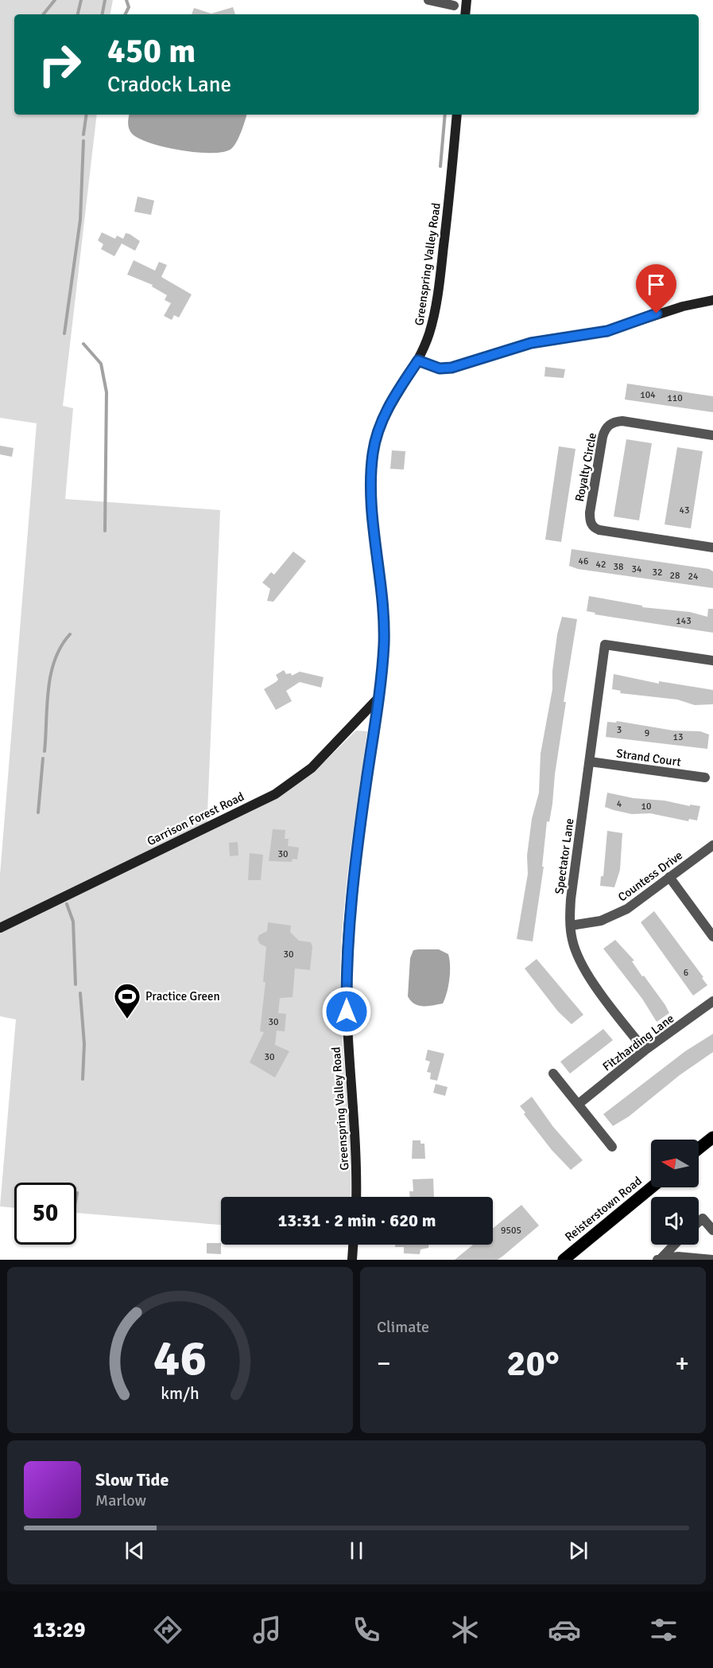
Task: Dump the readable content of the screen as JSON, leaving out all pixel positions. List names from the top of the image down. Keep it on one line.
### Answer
{"streets":{"main road":["Greenspring Valley Road","Garrison Forest Road","Reisterstown Road"],"street":["Royalty Circle","Strand Court","Spectator Lane","Countess Drive","Fitzharding Lane"]},"crossings":[["Greenspring Valley Road","Garrison Forest Road"],["Strand Court","Spectator Lane"],["Spectator Lane","Countess Drive"],["Spectator Lane","Fitzharding Lane"]],"places":{"sports":["Practice Green"]},"house_numbers":["104","110","43","46","42","38","34","32","28","24","143","3","9","13","4","10","30","30","6","30","30","9505"],"north":"left","page":{"turn":["450 m","Cradock Lane"],"limit":"50","trip":"13:31 · 2 min · 620 m","tile":"Climate","heat":["−","20°","+"],"song":["Slow Tide","Marlow"],"tabs":"13:29","gauge":["46","km/h"]}}
